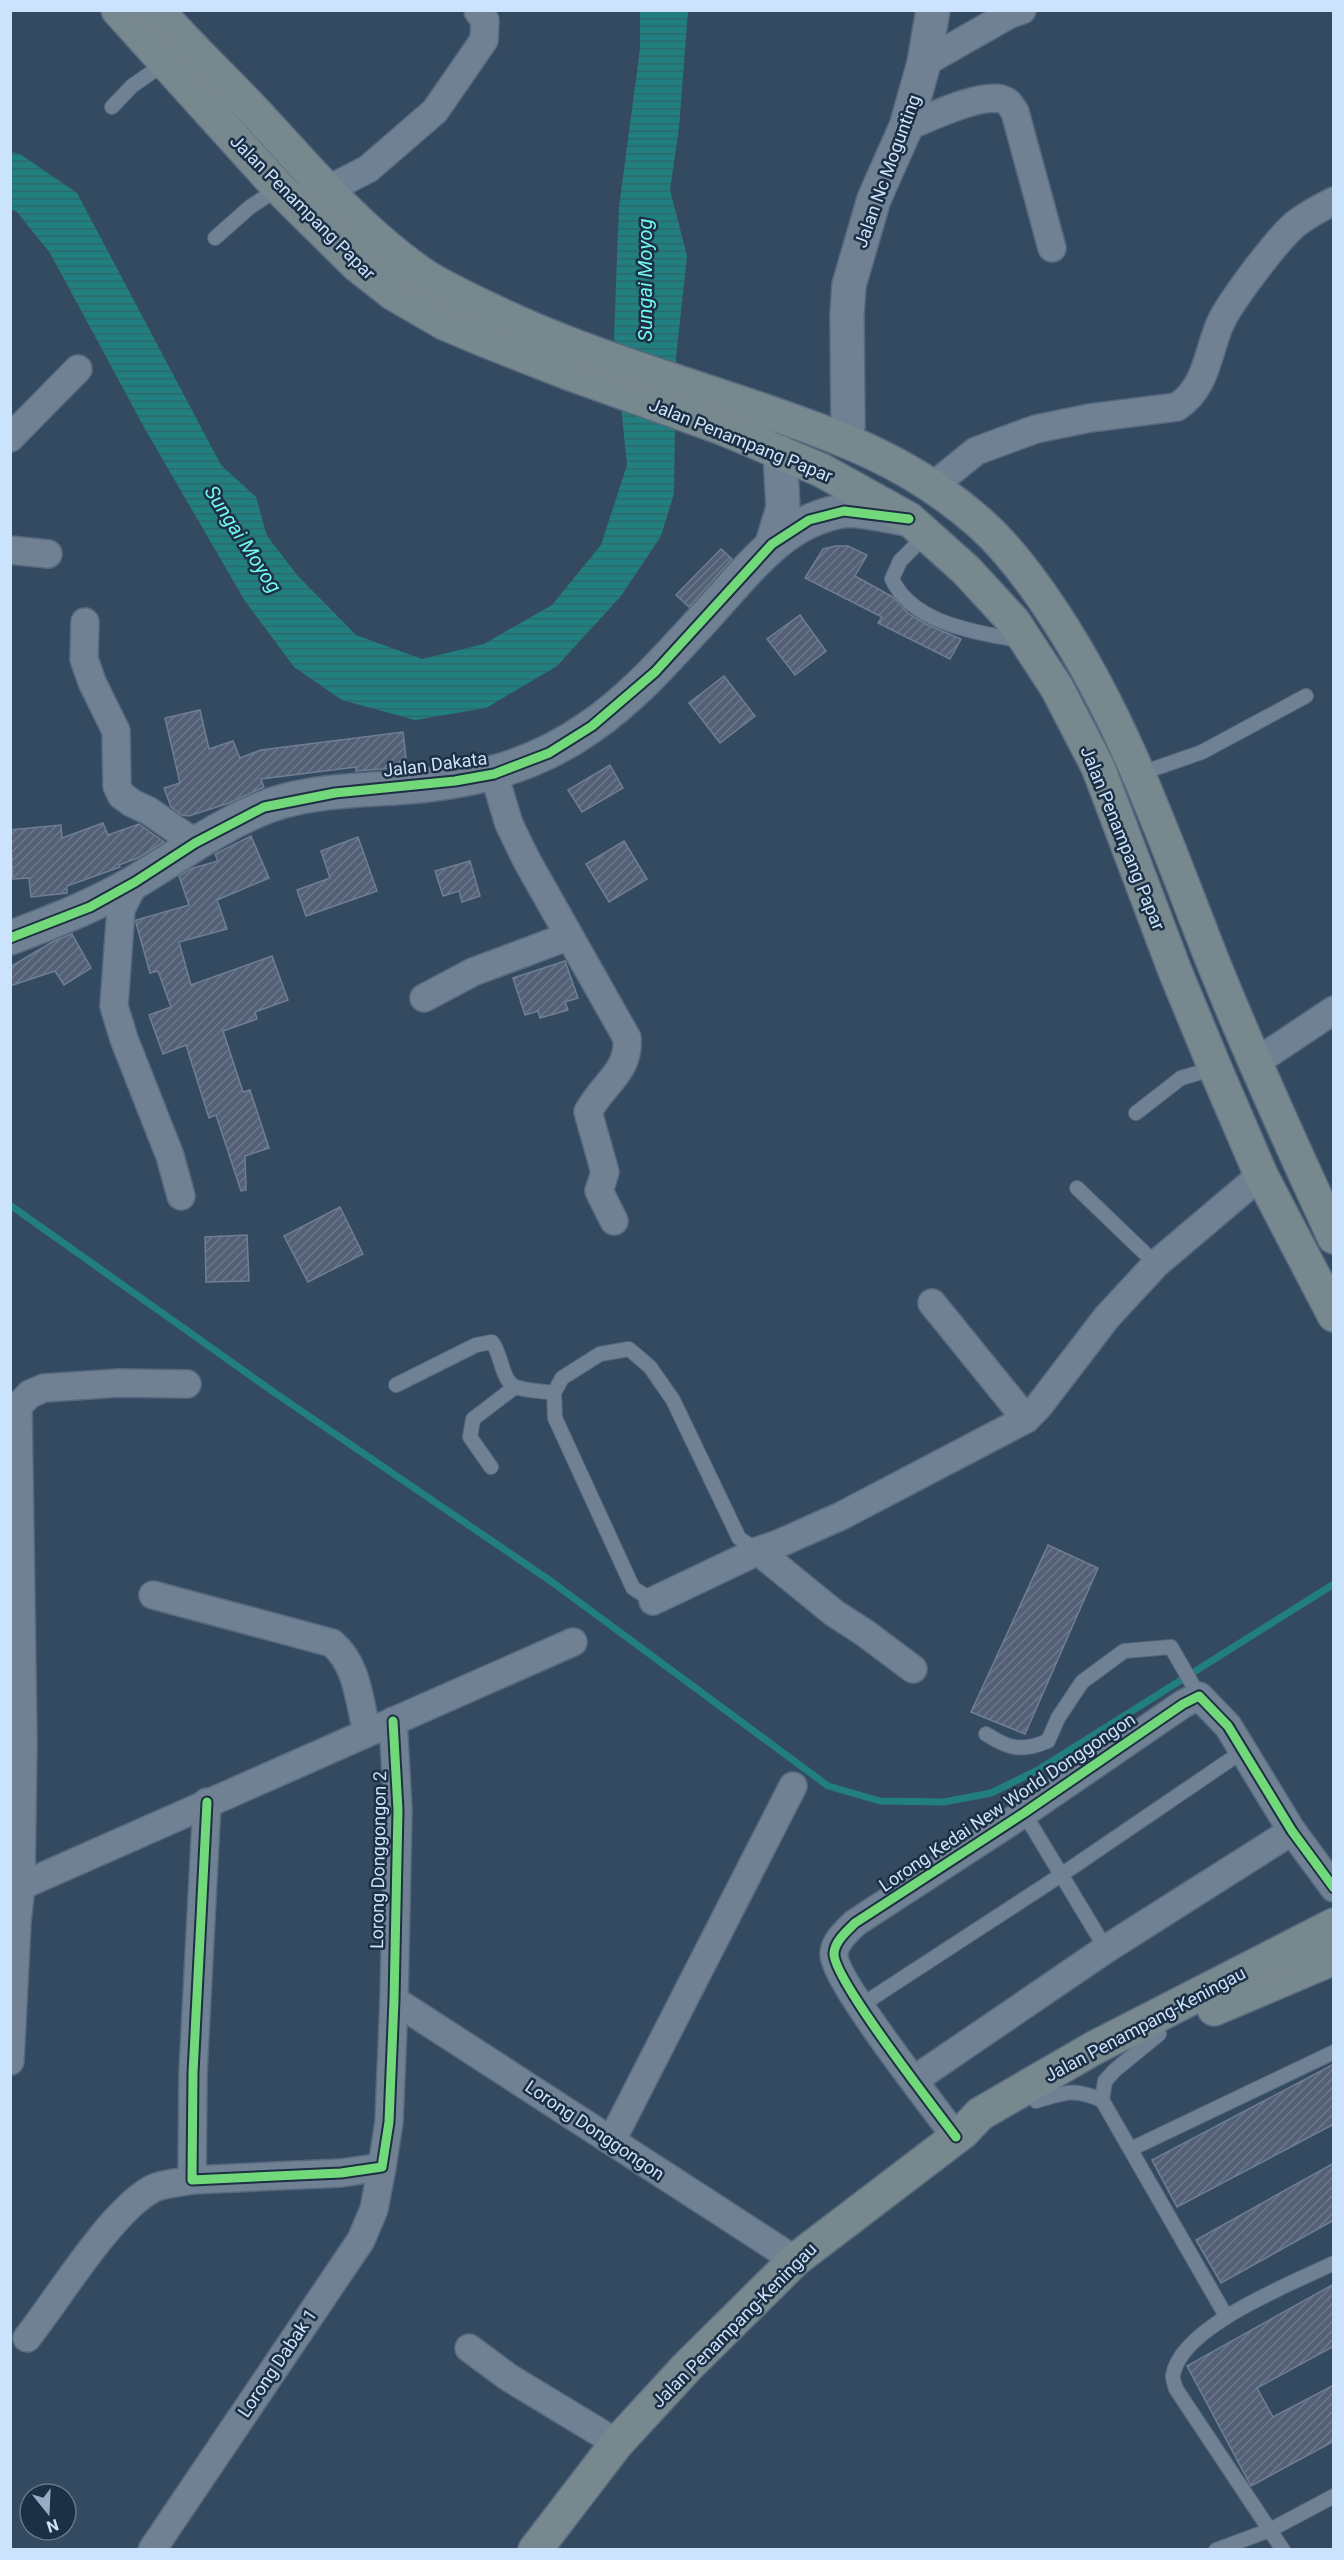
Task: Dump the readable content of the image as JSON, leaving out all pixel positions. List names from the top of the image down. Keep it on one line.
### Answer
{"streets":{"main road":["Jalan Penampang Papar","Jalan Penampang-Keningau"],"street":["Jalan Nc Mogunting","Jalan Dakata","Lorong Kedai New World Donggongon","Lorong Donggongon 2","Lorong Donggongon","Lorong Dabak 1"]},"crossings":[["Jalan Nc Mogunting","Jalan Penampang Papar"],["Jalan Penampang Papar","Jalan Dakata"],["Lorong Kedai New World Donggongon","Jalan Penampang-Keningau"],["Lorong Donggongon 2","Lorong Donggongon"],["Lorong Donggongon 2","Lorong Dabak 1"],["Jalan Penampang-Keningau","Lorong Donggongon"]],"water":["Sungai Moyog"],"north":"bottom"}
